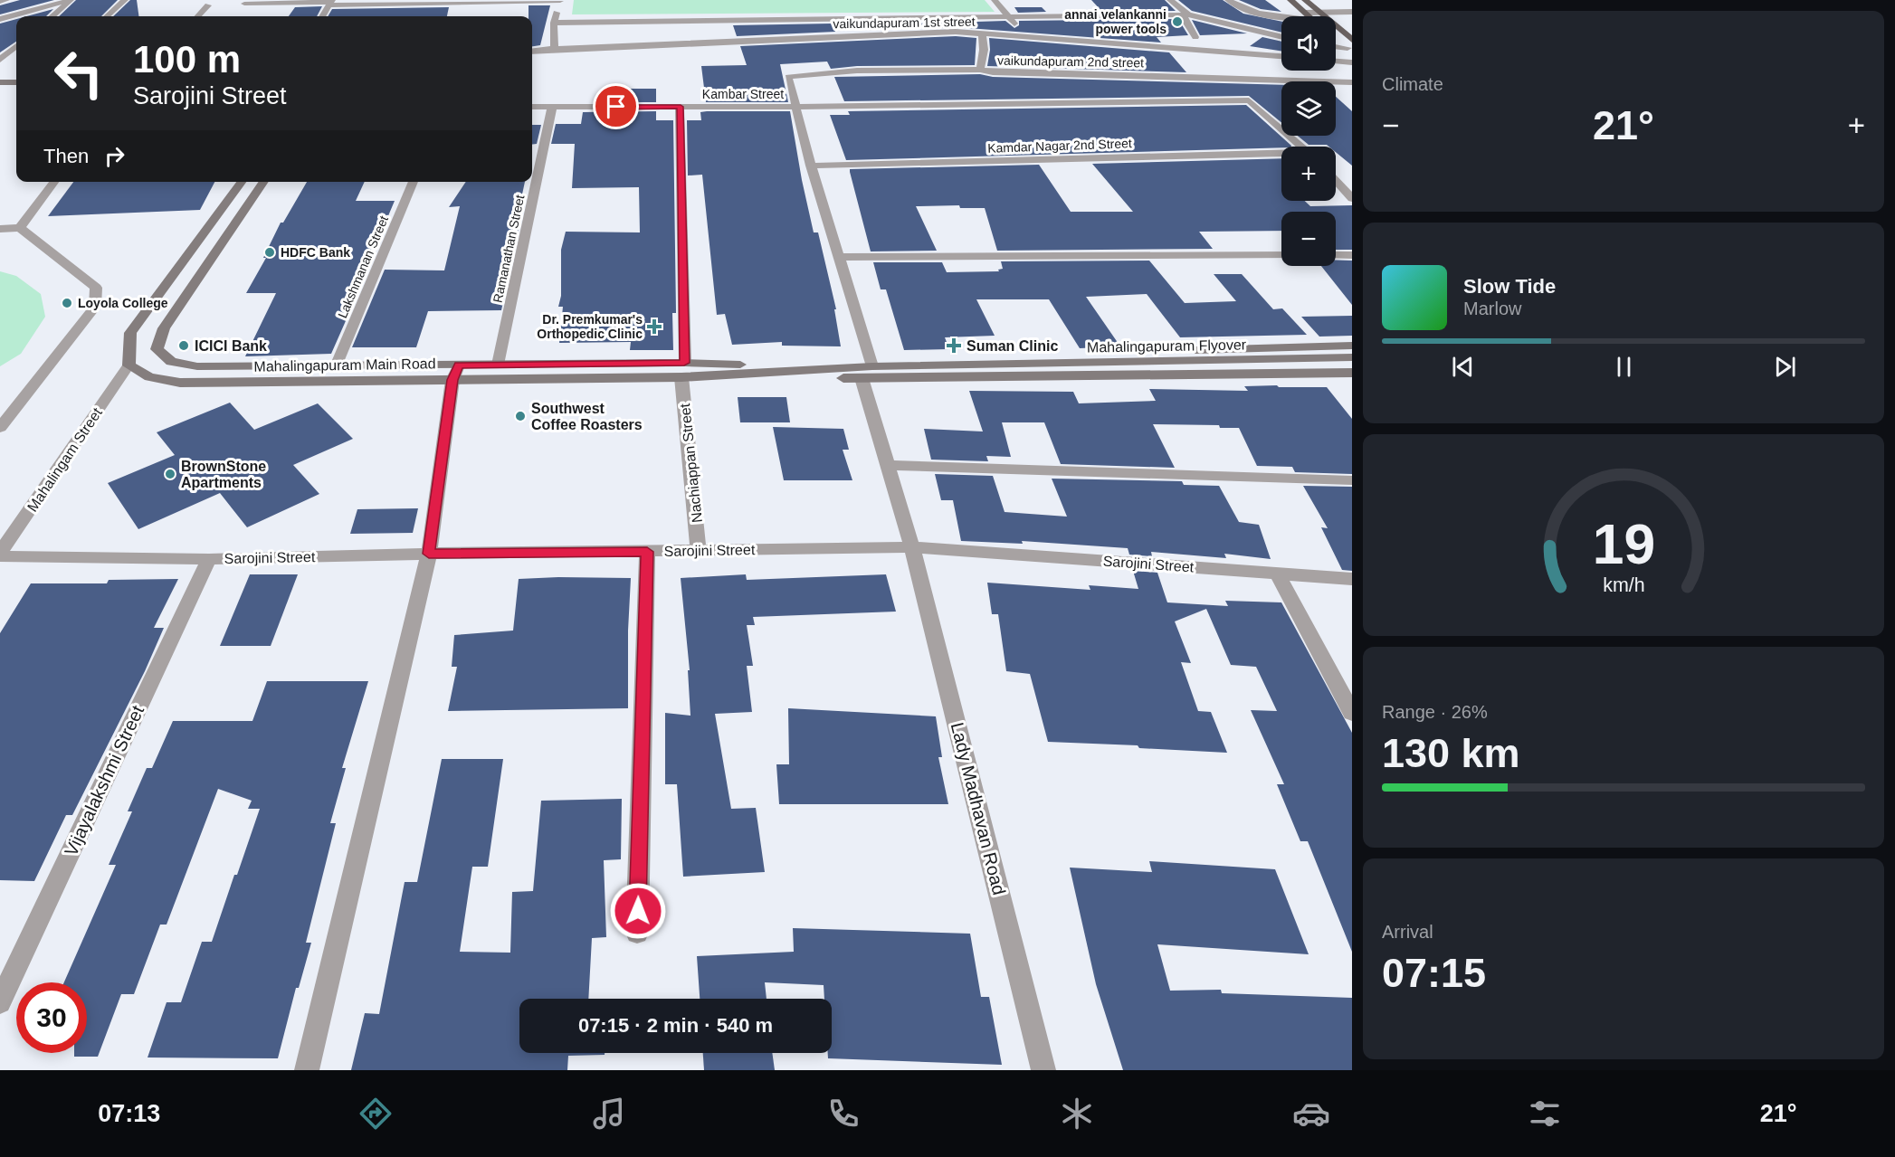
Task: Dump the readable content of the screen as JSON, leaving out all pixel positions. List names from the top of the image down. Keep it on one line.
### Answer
{"streets":{"main road":["Mahalingapuram Flyover","Mahalingapuram Main Road"],"street":["vaikundapuram 1st street","vaikundapuram 2nd street","Kambar Street","Kamdar Nagar 2nd Street","Ramanathan Street","Lakshmanan Street","Mahalingam Street","Nachiappan Street","Sarojini Street","Vijayalakshmi Street","Lady Madhavan Road"]},"crossings":[["vaikundapuram 2nd street","Kambar Street"],["Kambar Street","Ramanathan Street"],["Kambar Street","Nachiappan Street"],["Ramanathan Street","Mahalingapuram Main Road"],["Lakshmanan Street","Mahalingapuram Main Road"],["Mahalingapuram Main Road","Mahalingam Street"],["Mahalingapuram Main Road","Nachiappan Street"],["Mahalingam Street","Sarojini Street"],["Nachiappan Street","Sarojini Street"],["Sarojini Street","Vijayalakshmi Street"],["Sarojini Street","Lady Madhavan Road"]],"places":{"other":["annai velankanni power tools","HDFC Bank","Loyola College","ICICI Bank","Southwest Coffee Roasters","BrownStone Apartments"],"health":["Dr. Premkumar's Orthopedic Clinic","Suman Clinic"]},"page":{"tile":["Climate",["Range · 26%","130 km"],["Arrival","07:15"]],"map_buttons":["+","−"],"turn":["100 m","Sarojini Street"],"heat":["−","21°","+"],"then":"Then","song":["Slow Tide","Marlow"],"limit":"30","trip":"07:15 · 2 min · 540 m","tabs":["07:13","21°"],"gauge":["19","km/h"]}}
